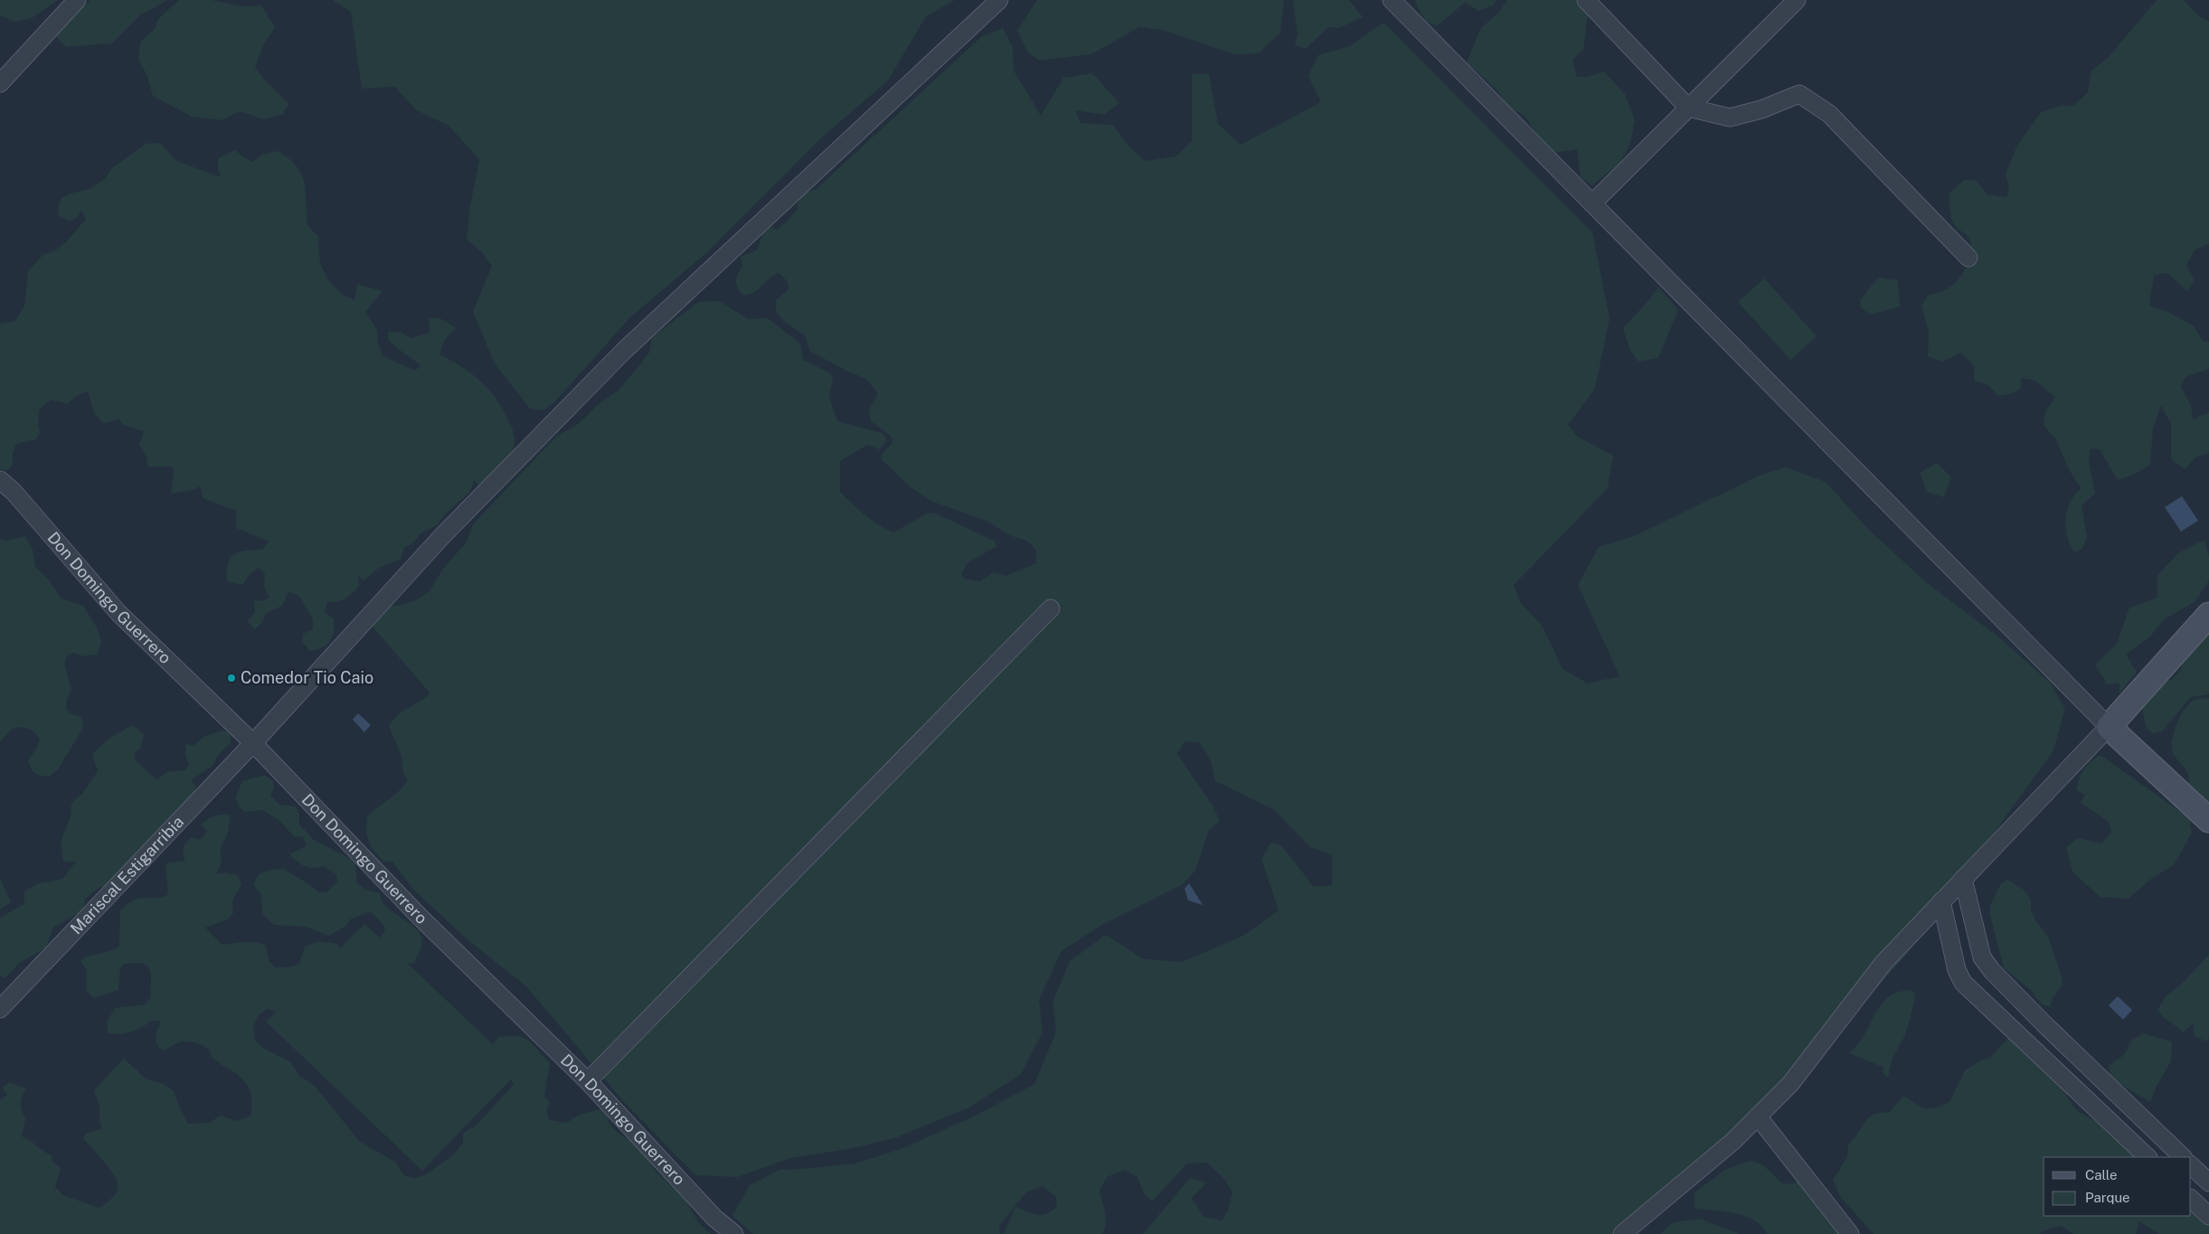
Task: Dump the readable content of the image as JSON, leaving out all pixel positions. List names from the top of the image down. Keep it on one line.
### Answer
{"streets":{"street":["Don Domingo Guerrero","Mariscal Estigarribia"]},"crossings":[["Don Domingo Guerrero","Mariscal Estigarribia"]],"places":["Comedor Tio Caio"],"legend":["Calle","Parque"]}
